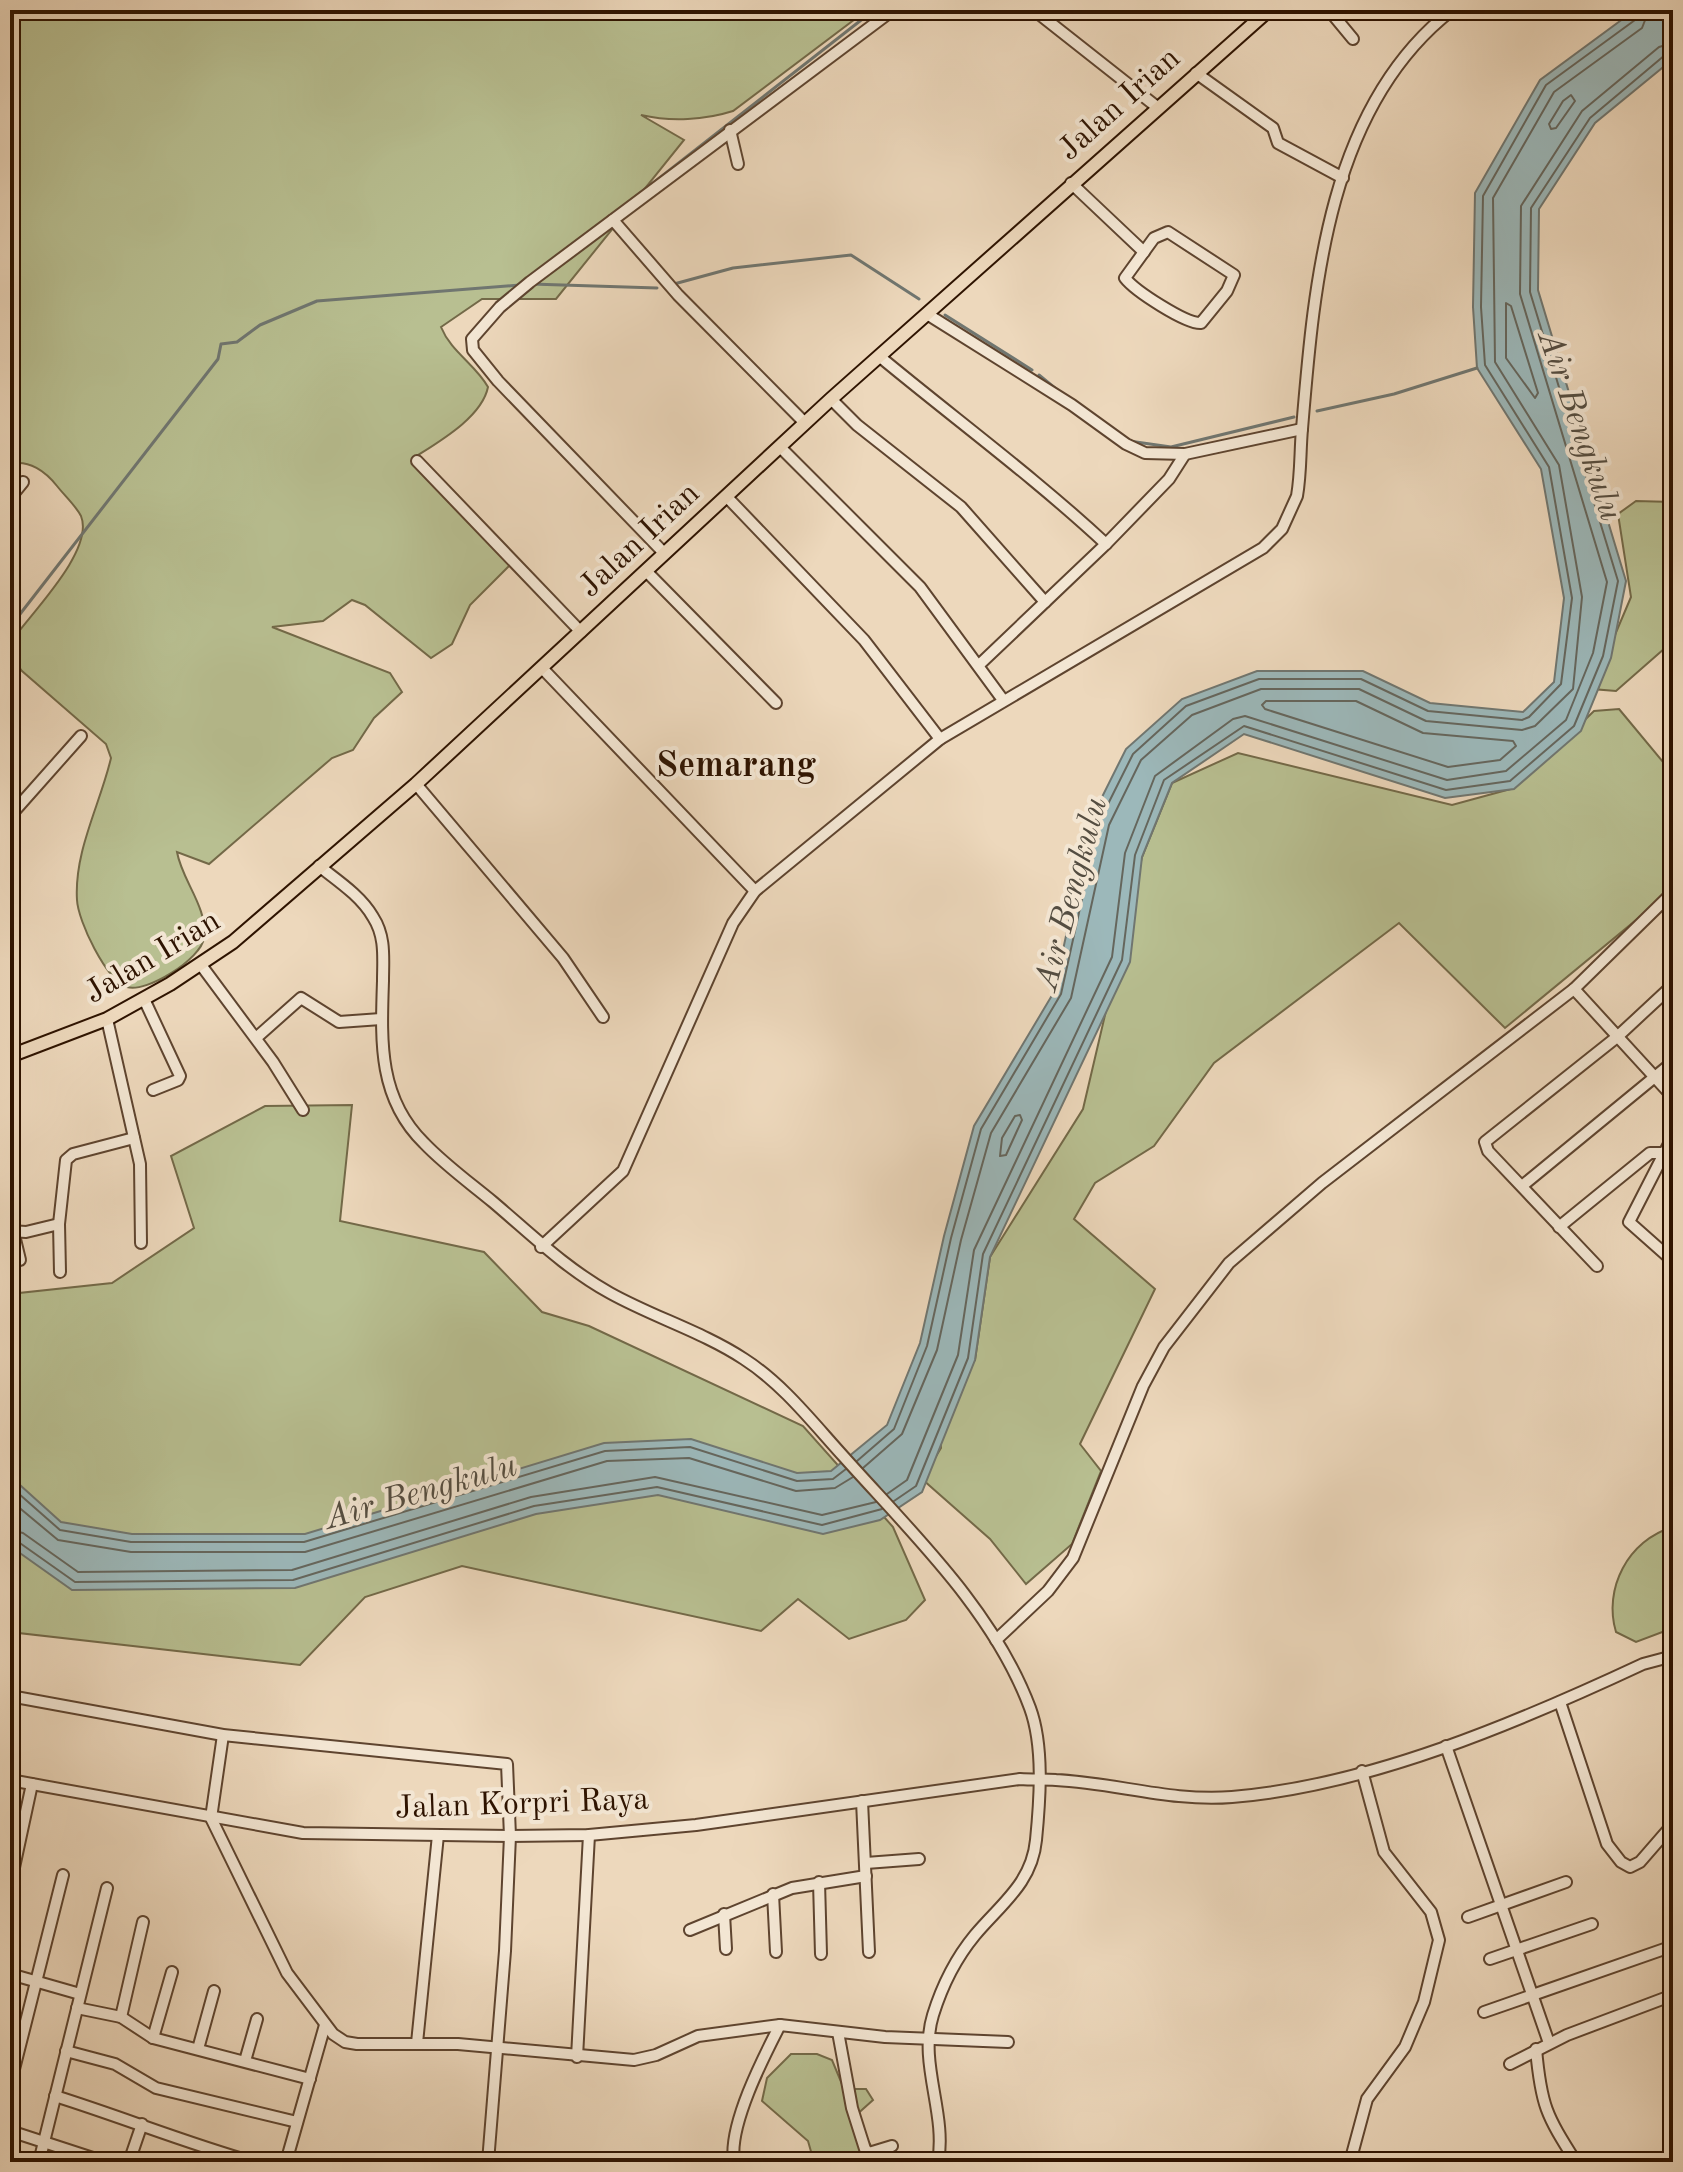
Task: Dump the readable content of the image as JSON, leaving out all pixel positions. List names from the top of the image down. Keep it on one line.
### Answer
{"streets":{"main road":["Jalan Irian"],"street":["Jalan Korpri Raya"]},"districts":["Semarang"],"water":["Air Bengkulu"]}
